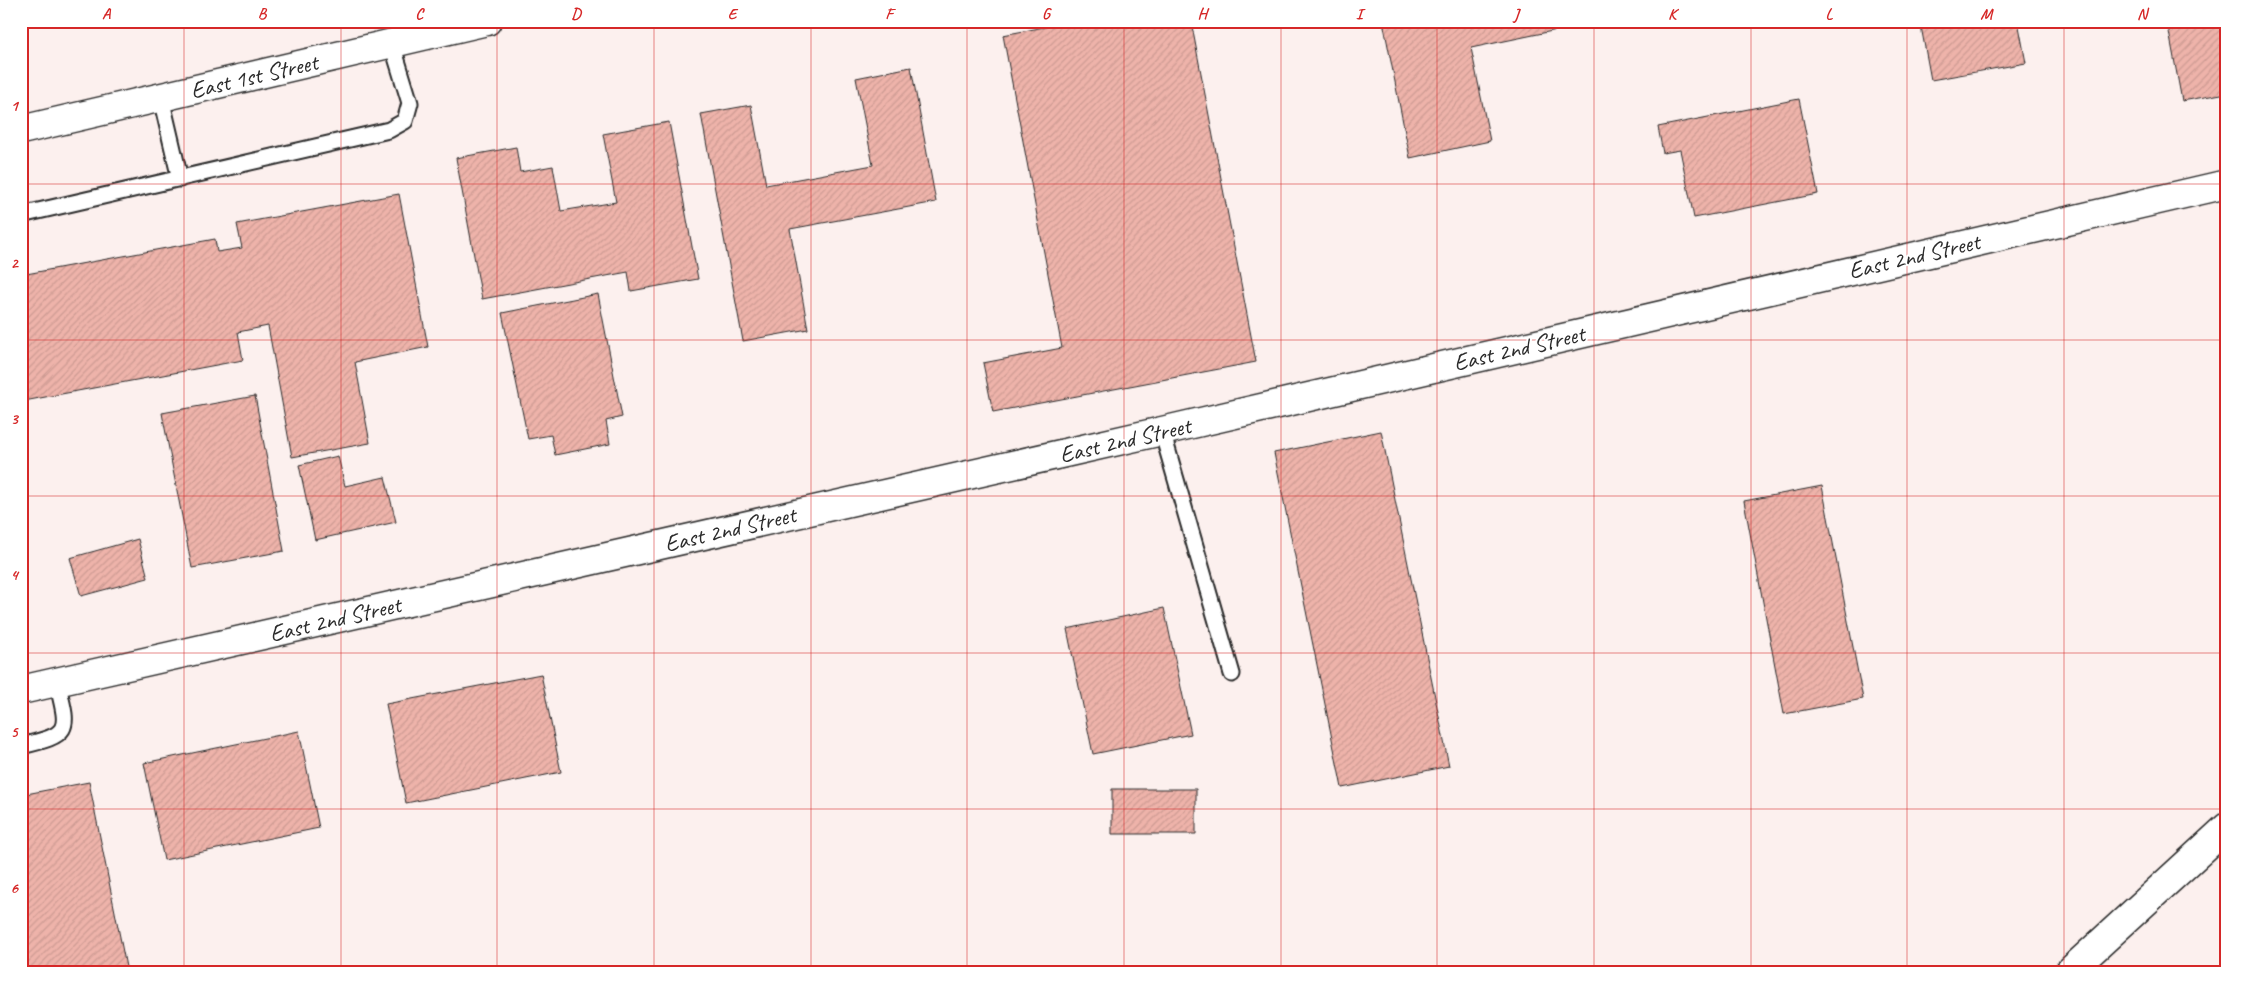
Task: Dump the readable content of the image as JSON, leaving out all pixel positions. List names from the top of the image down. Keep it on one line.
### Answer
{"streets":{"street":["East 1st Street","East 2nd Street"]},"grid":{"columns":["A","B","C","D","E","F","G","H","I","J","K","L","M","N"],"rows":["1","2","3","4","5","6"]}}
